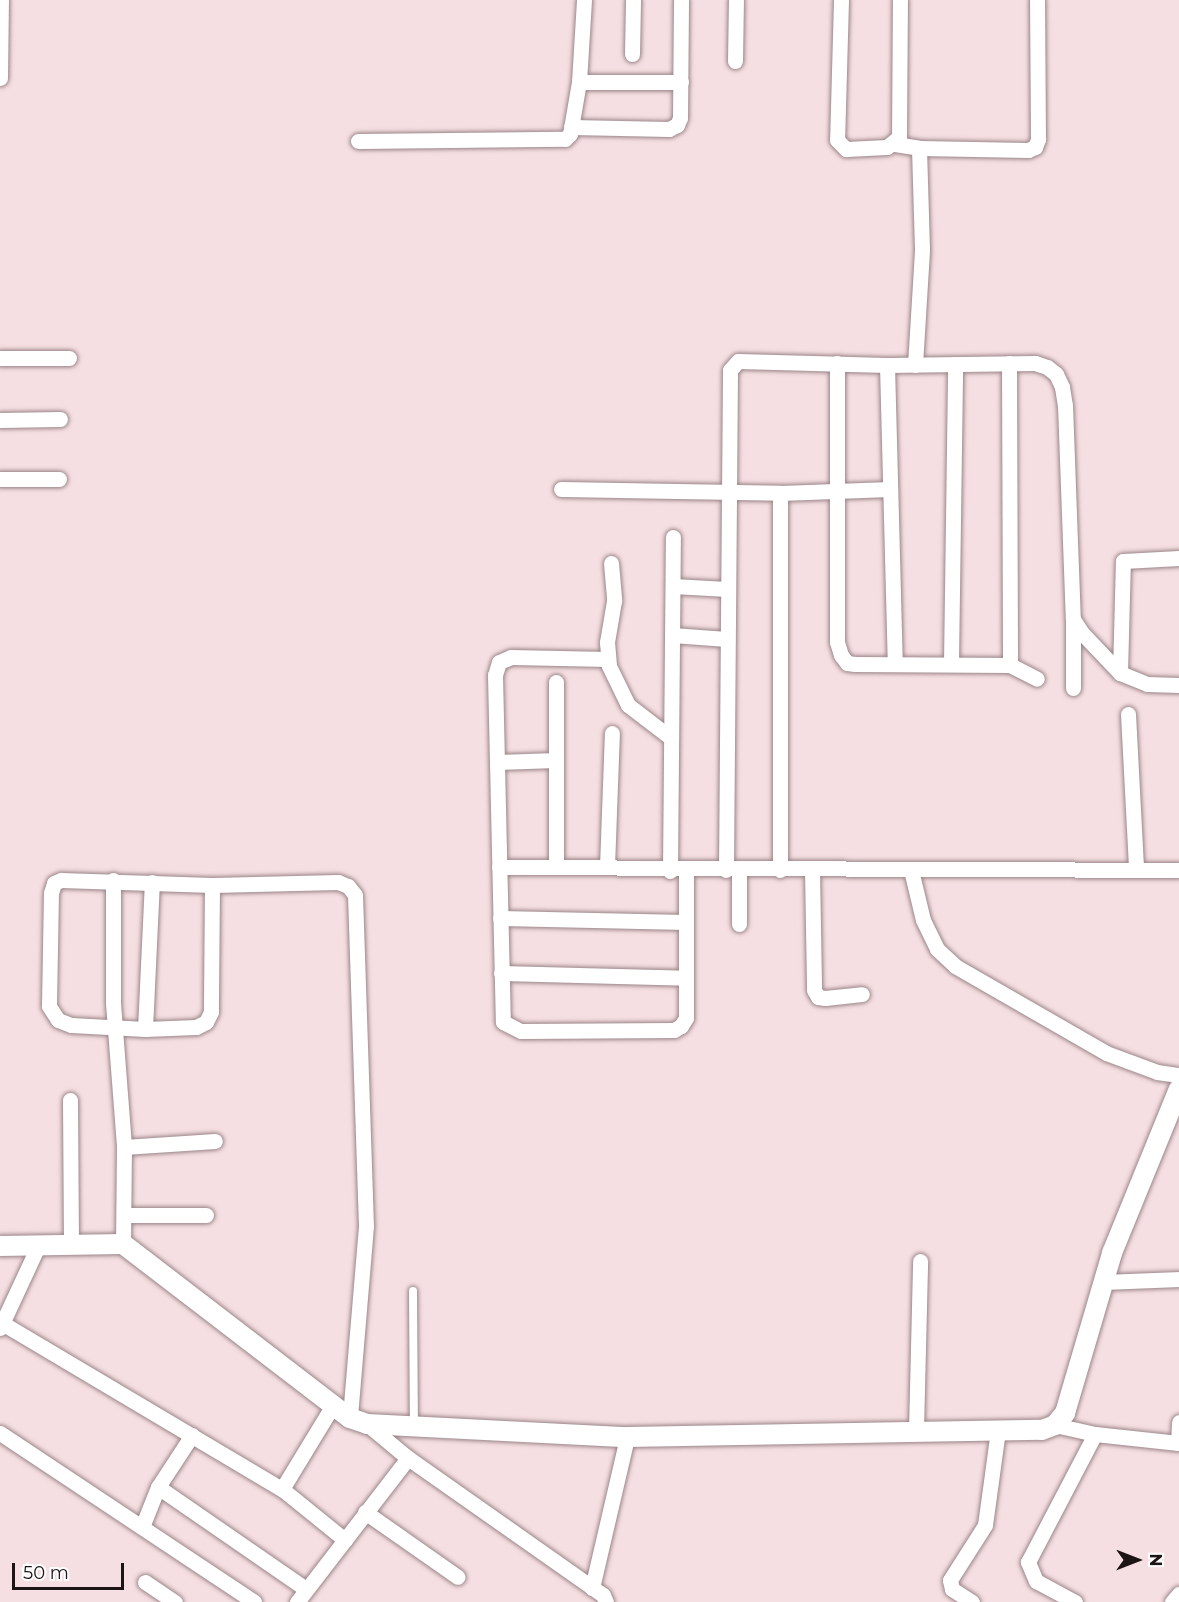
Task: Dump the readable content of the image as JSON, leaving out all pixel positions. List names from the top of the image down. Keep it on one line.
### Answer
{"scale_bar":"50 m","north":"right"}
